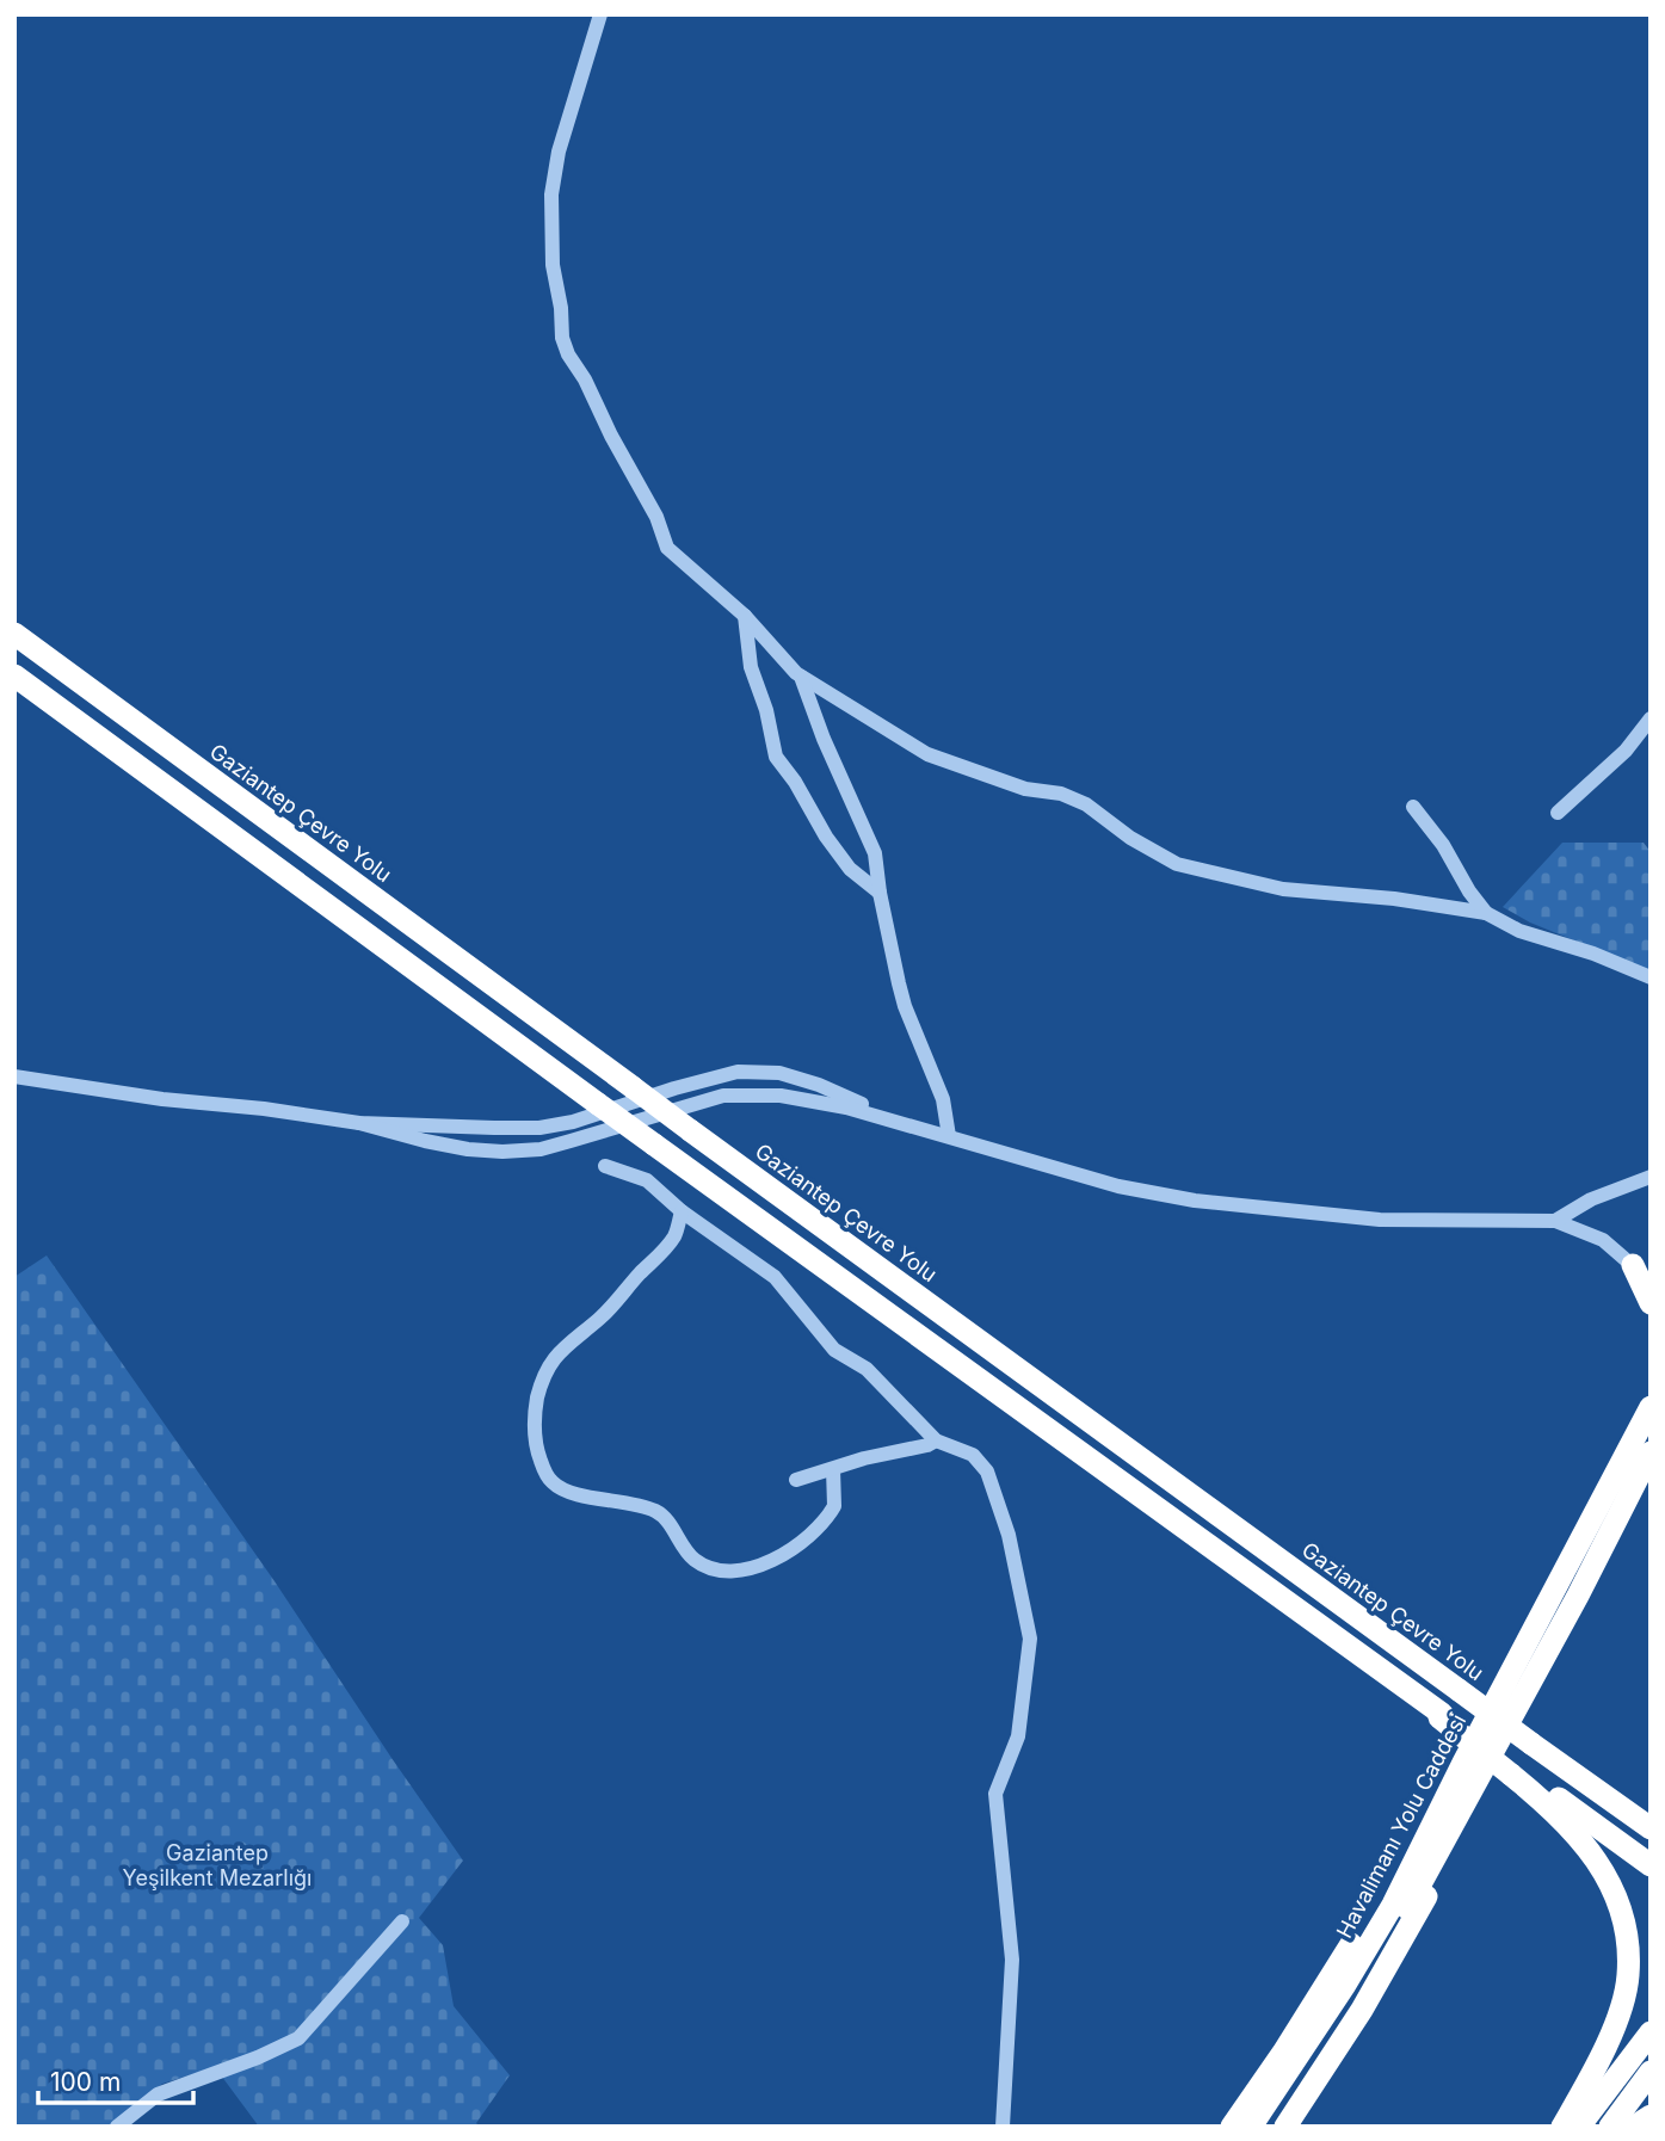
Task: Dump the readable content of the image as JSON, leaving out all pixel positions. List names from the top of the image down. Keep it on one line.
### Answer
{"streets":{"highway":["Gaziantep Çevre Yolu","Havalimanı Yolu Caddesi"]},"parks":["Gaziantep Yeşilkent Mezarlığı"],"scale_bar":"100 m"}
